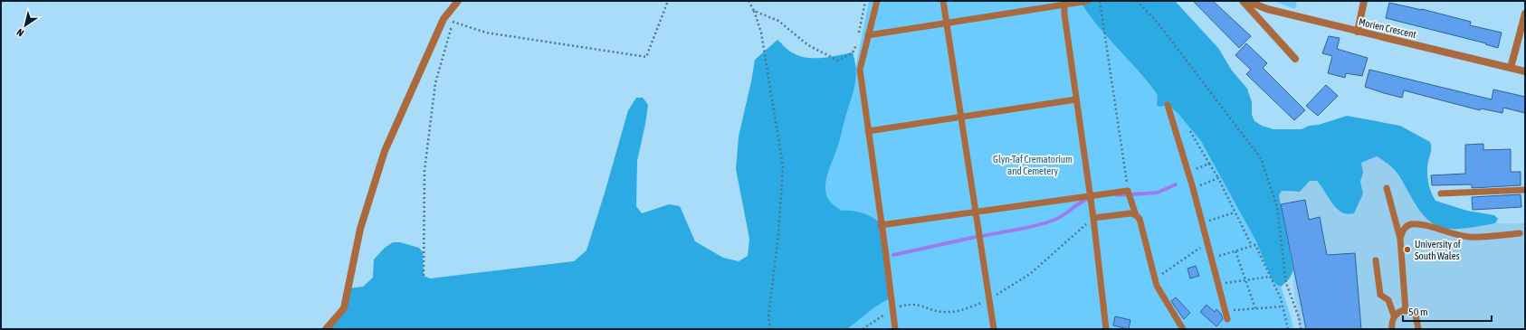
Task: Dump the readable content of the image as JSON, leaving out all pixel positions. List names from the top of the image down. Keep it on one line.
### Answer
{"streets":{"street":["Morien Crescent"]},"parks":["Glyn-Taf Crematorium and Cemetery"],"places":["University of South Wales"],"scale_bar":"50 m","north":"bottom left"}
